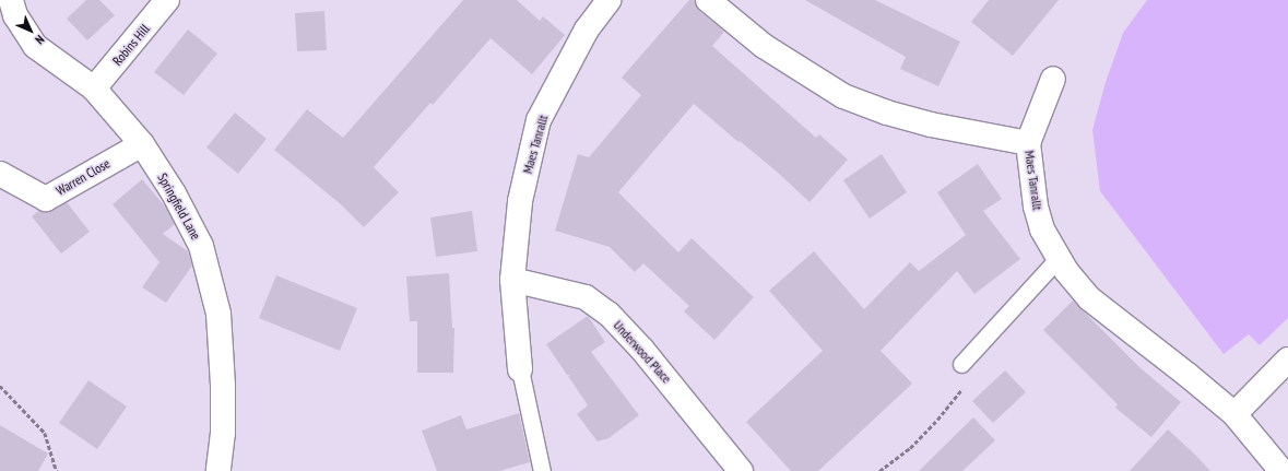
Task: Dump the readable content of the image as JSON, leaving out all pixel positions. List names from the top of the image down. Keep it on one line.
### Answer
{"streets":{"street":["Robins Hill","Maes Tanrallt","Warren Close","Springfield Lane","Underwood Place"]},"crossings":[["Robins Hill","Springfield Lane"],["Maes Tanrallt","Underwood Place"],["Warren Close","Springfield Lane"]],"north":"bottom right"}
